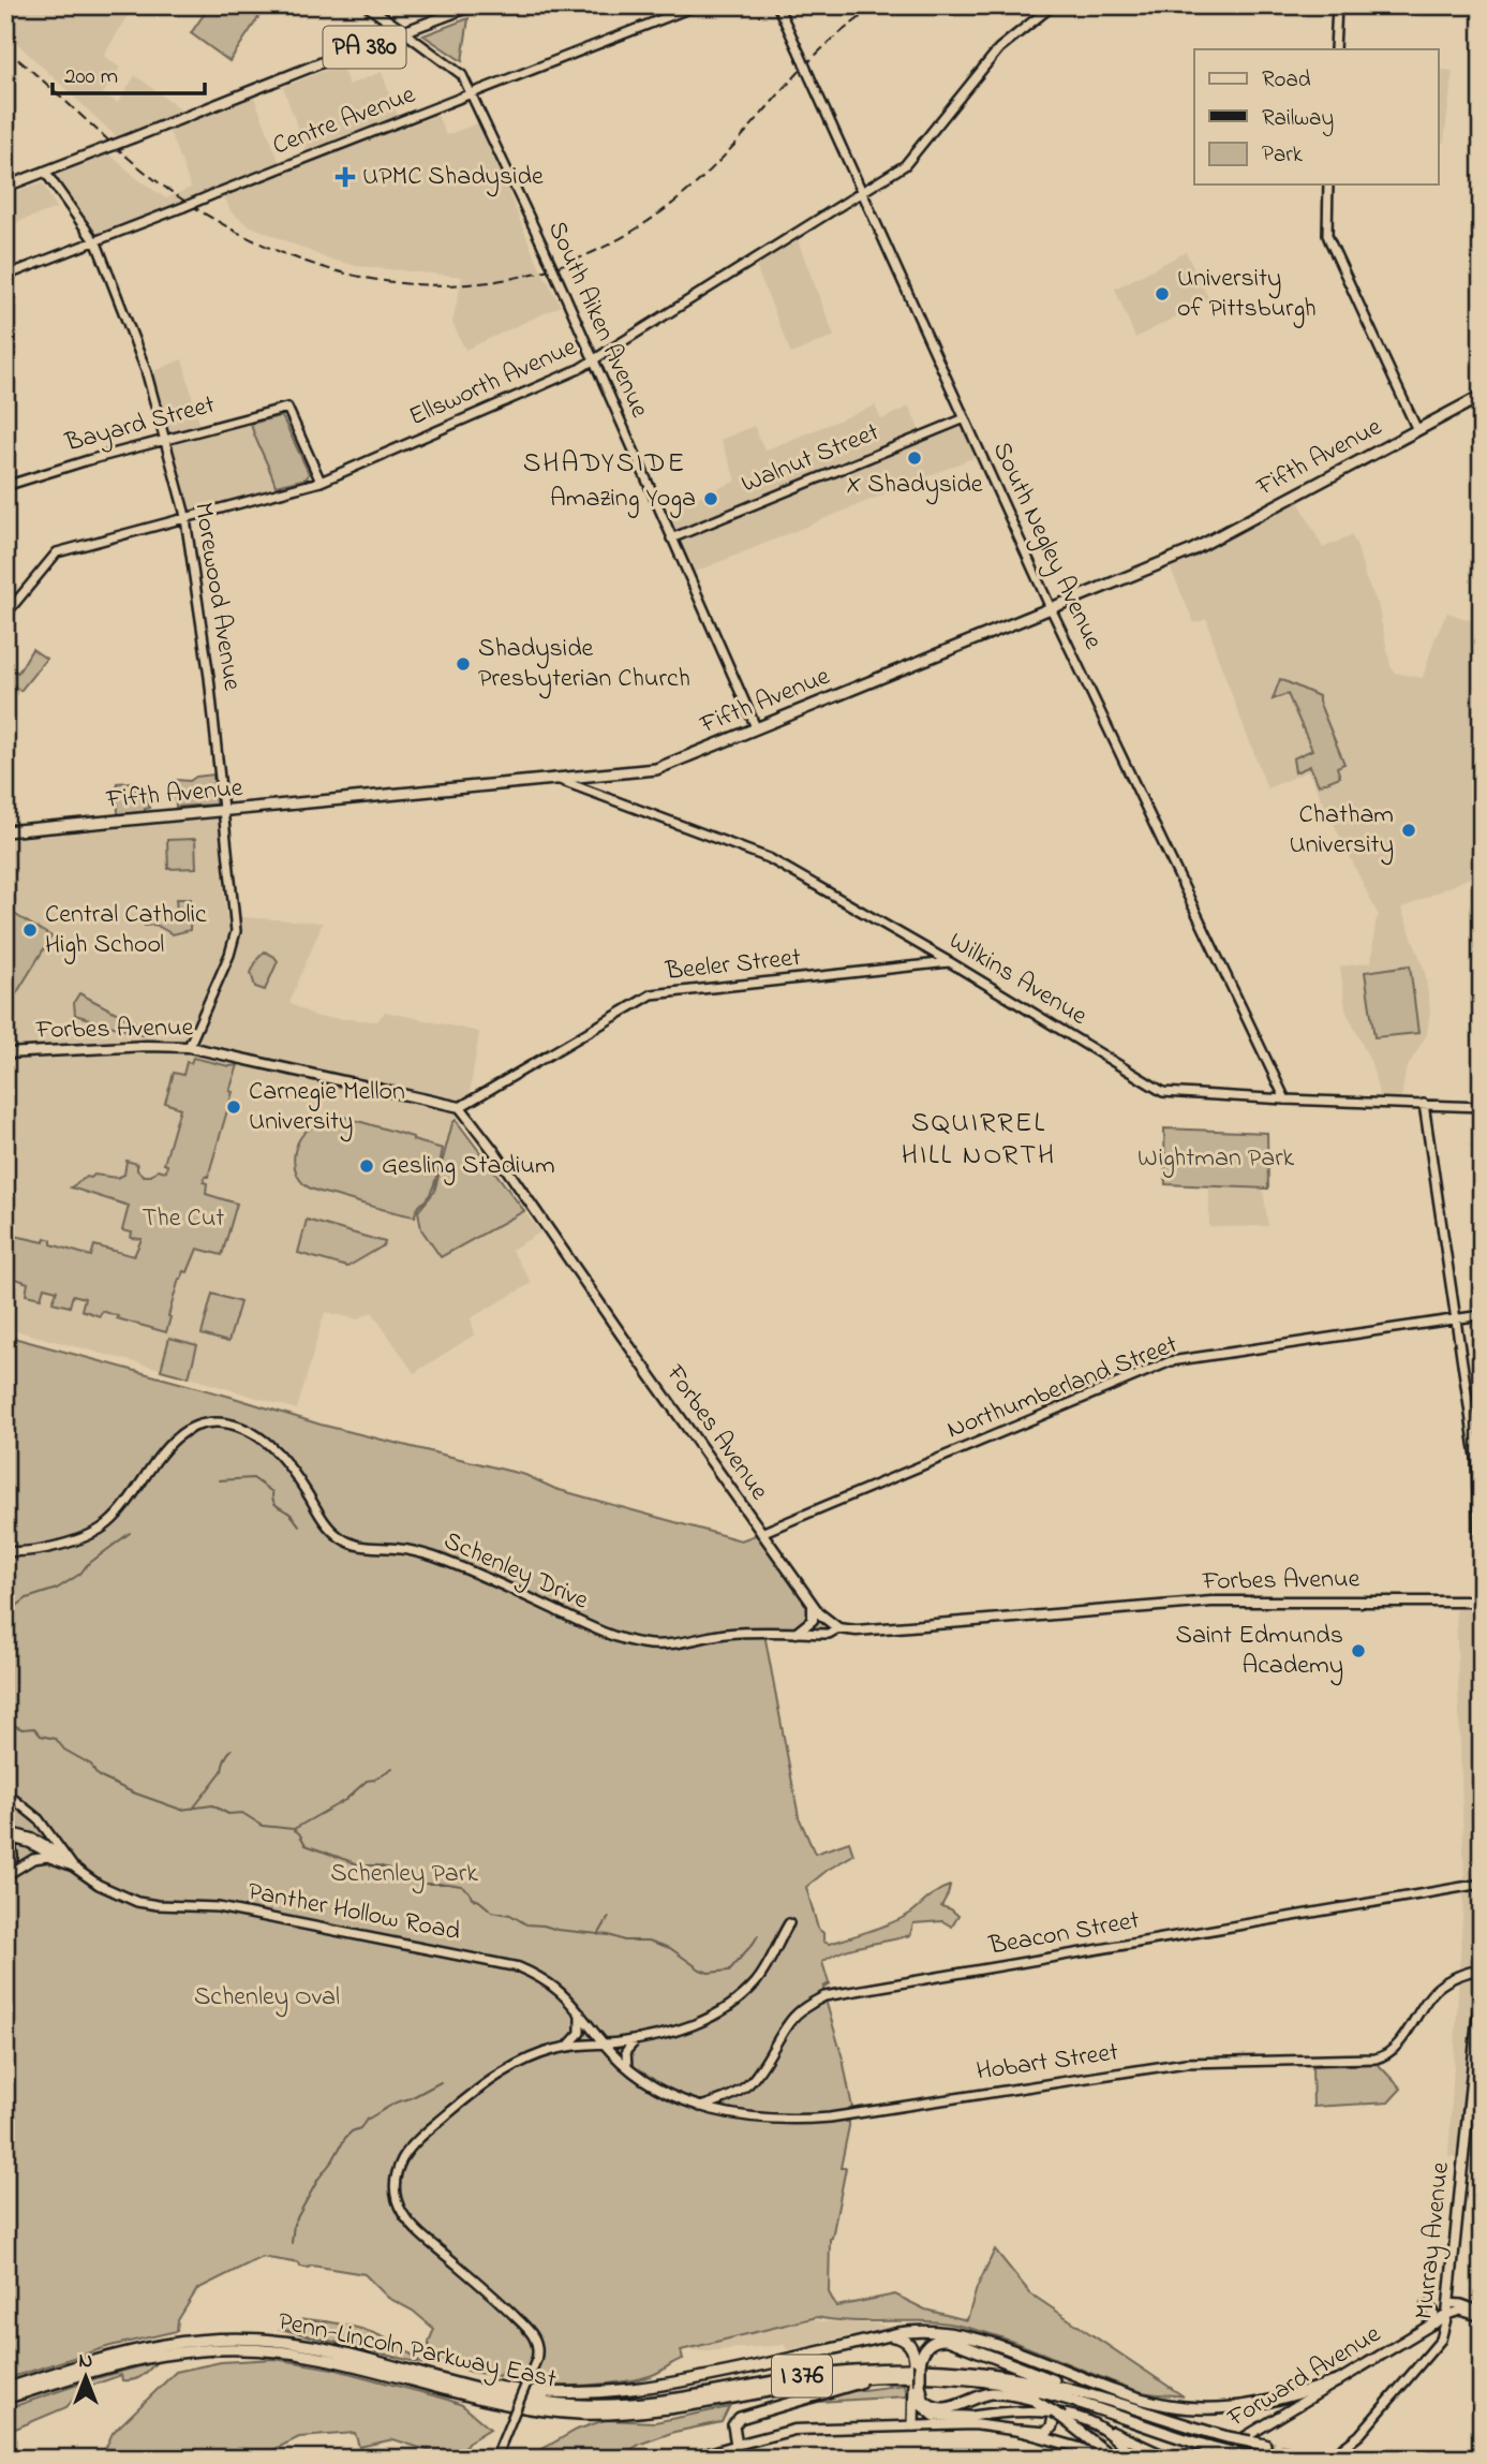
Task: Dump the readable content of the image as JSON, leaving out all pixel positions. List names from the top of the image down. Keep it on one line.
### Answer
{"streets":{"highway":["Fifth Avenue","Penn-Lincoln Parkway East","I 376"],"main road":["PA 380","Forbes Avenue","Murray Avenue","Forward Avenue"],"street":["Centre Avenue","South Aiken Avenue","Ellsworth Avenue","Bayard Street","Walnut Street","South Negley Avenue","Morewood Avenue","Beeler Street","Wilkins Avenue","Northumberland Street","Schenley Drive","Panther Hollow Road","Beacon Street","Hobart Street"]},"crossings":[["PA 380","South Aiken Avenue"],["PA 380","Morewood Avenue"],["Centre Avenue","South Aiken Avenue"],["Centre Avenue","Morewood Avenue"],["South Aiken Avenue","Ellsworth Avenue"],["South Aiken Avenue","Fifth Avenue"],["South Aiken Avenue","Walnut Street"],["Ellsworth Avenue","Bayard Street"],["Ellsworth Avenue","South Negley Avenue"],["Ellsworth Avenue","Morewood Avenue"],["Bayard Street","Morewood Avenue"],["Fifth Avenue","South Negley Avenue"],["Fifth Avenue","Morewood Avenue"],["Fifth Avenue","Wilkins Avenue"],["Walnut Street","South Negley Avenue"],["South Negley Avenue","Wilkins Avenue"],["Morewood Avenue","Forbes Avenue"],["Beeler Street","Wilkins Avenue"],["Beeler Street","Forbes Avenue"],["Forbes Avenue","Northumberland Street"],["Forbes Avenue","Schenley Drive"],["Panther Hollow Road","Hobart Street"],["Beacon Street","Hobart Street"],["Murray Avenue","Forward Avenue"]],"districts":["SHADYSIDE","SQUIRREL HILL NORTH"],"parks":["Wightman Park","The Cut","Schenley Park","Schenley Oval"],"places":{"health":["UPMC Shadyside"],"other":["University of Pittsburgh","X Shadyside","Amazing Yoga","Shadyside Presbyterian Church","Chatham University","Central Catholic High School","Carnegie Mellon University","Gesling Stadium","Saint Edmunds Academy"]},"legend":["Road","Railway","Park"],"scale_bar":"200 m","north":"top"}
